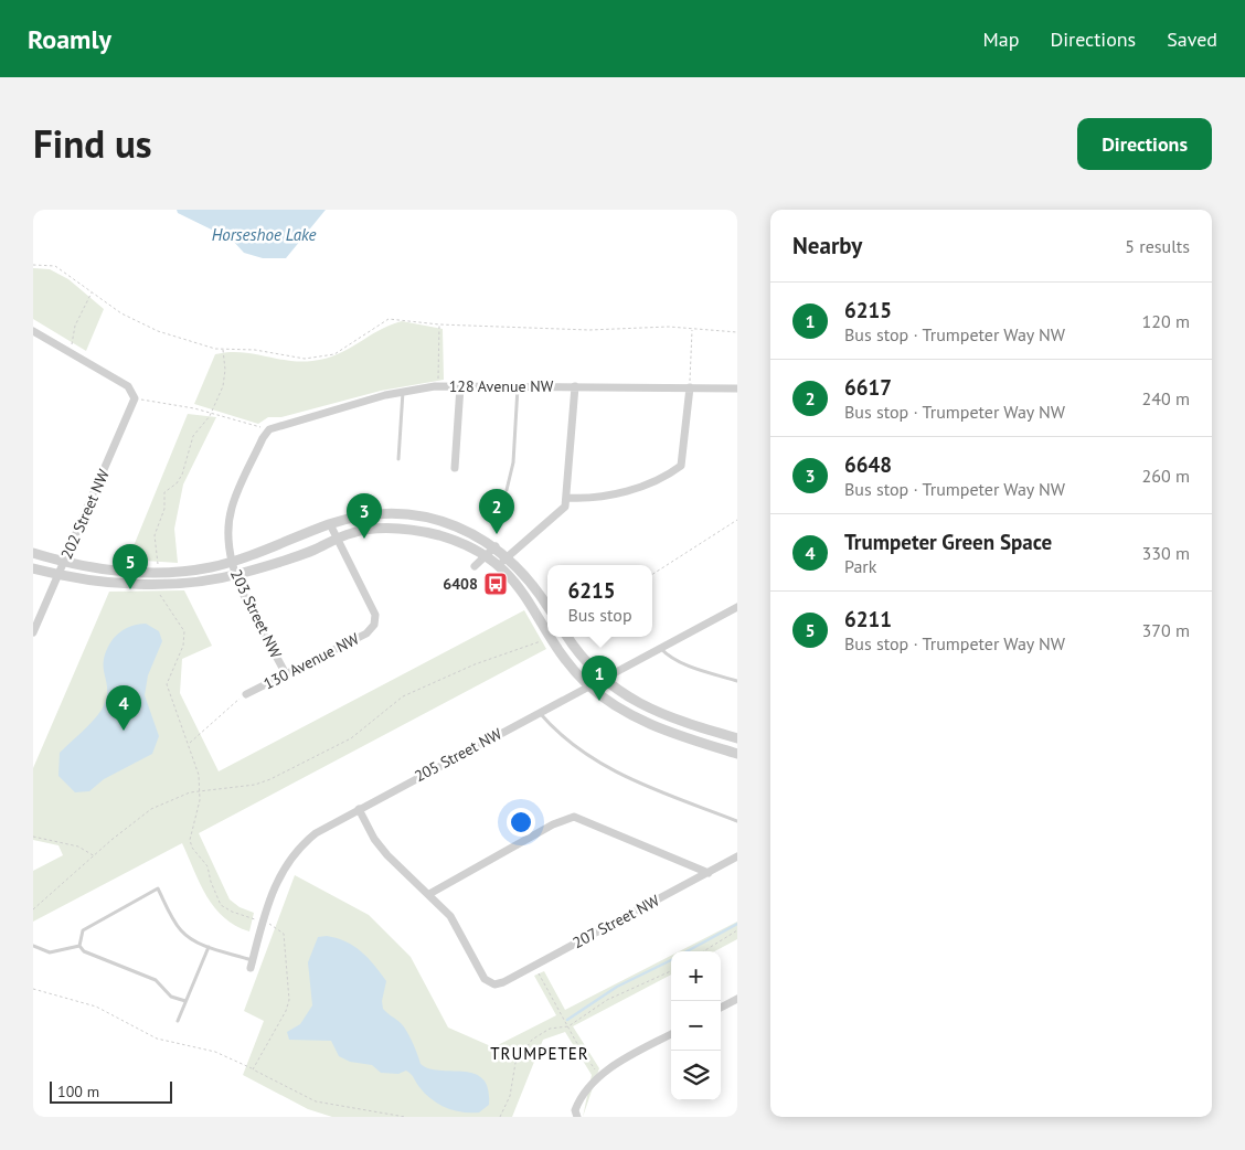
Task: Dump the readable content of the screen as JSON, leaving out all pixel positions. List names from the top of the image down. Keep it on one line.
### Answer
{"streets":{"street":["128 Avenue NW","202 Street NW","203 Street NW","130 Avenue NW","205 Street NW","207 Street NW"]},"crossings":[["128 Avenue NW","203 Street NW"],["203 Street NW","130 Avenue NW"]],"districts":["TRUMPETER"],"water":["Horseshoe Lake"],"places":{"bus stop":["6408"]},"scale_bar":"100 m","page":{"header":"Roamly","nav":["Map","Directions","Saved"],"title":"Find us","buttons":"Directions","heading":["Nearby","5 results"],"list":[{"mark":"1","name":"6215","note":"Bus stop · Trumpeter Way NW","value":"120 m"},{"mark":"2","name":"6617","note":"Bus stop · Trumpeter Way NW","value":"240 m"},{"mark":"3","name":"6648","note":"Bus stop · Trumpeter Way NW","value":"260 m"},{"mark":"4","name":"Trumpeter Green Space","note":"Park","value":"330 m"},{"mark":"5","name":"6211","note":"Bus stop · Trumpeter Way NW","value":"370 m"}],"pins":["2","3","5","1","4"],"popup":["6215","Bus stop"],"map_buttons":["+","−"],"scale":"100 m"}}
